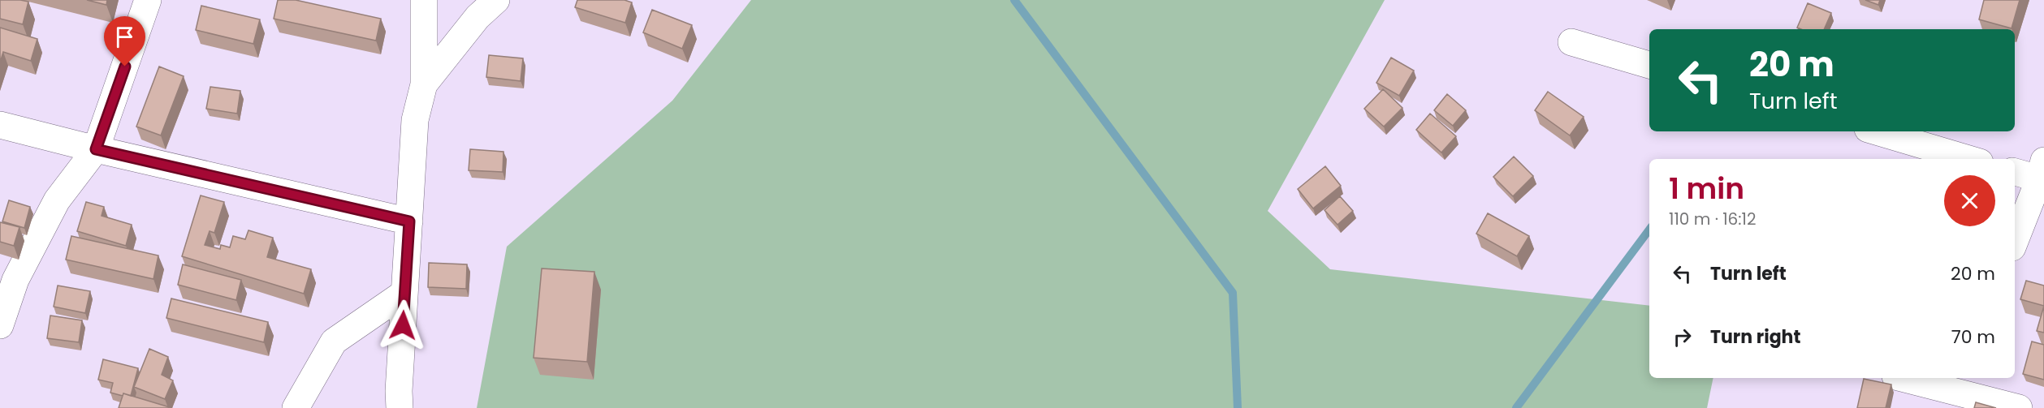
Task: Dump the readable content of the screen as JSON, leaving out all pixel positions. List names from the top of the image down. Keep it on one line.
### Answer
{"page":{"turn":["20 m","Turn left"],"heading":["1 min","110 m · 16:12"],"list":[{"name":"Turn left","value":"20 m"},{"name":"Turn right","value":"70 m"}]}}
